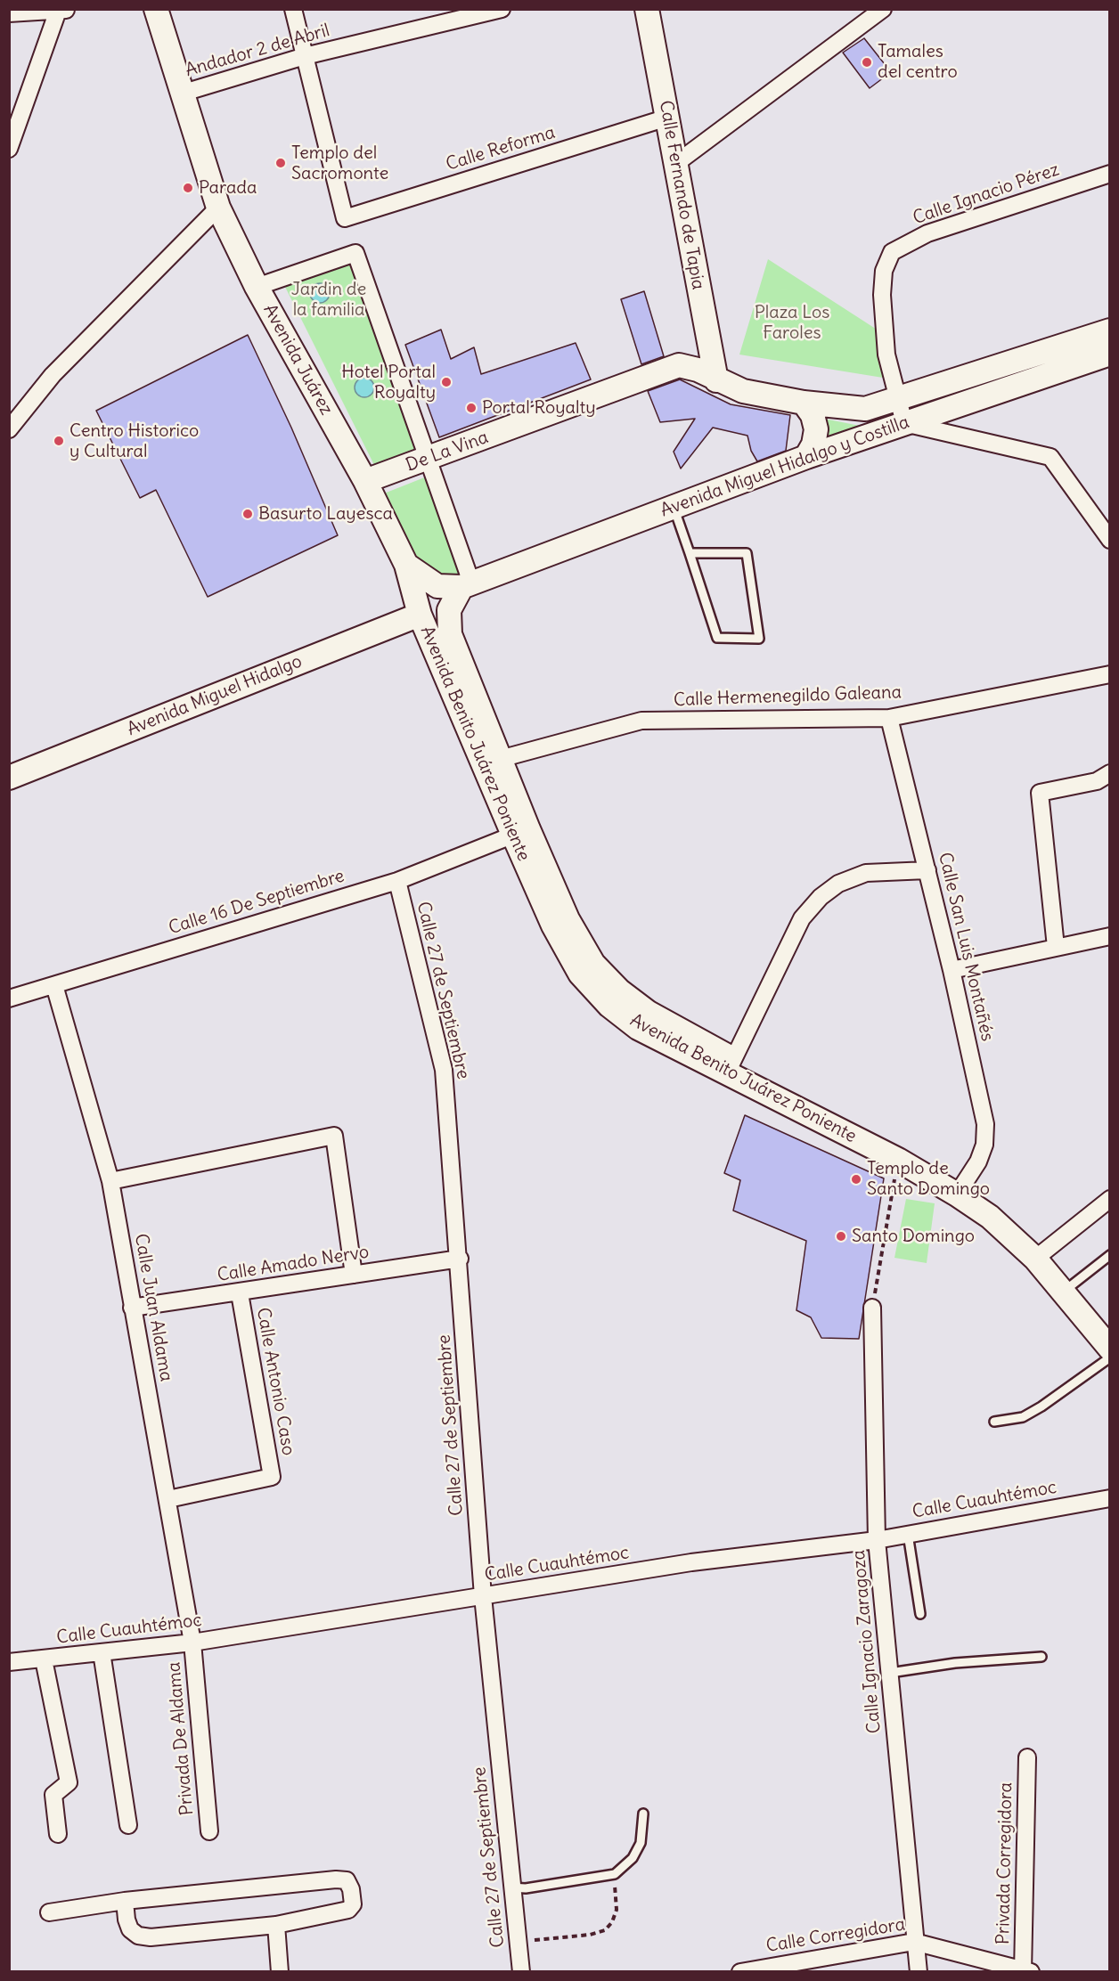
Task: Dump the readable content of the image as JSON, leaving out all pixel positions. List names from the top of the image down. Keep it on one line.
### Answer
{"streets":{"street":["Andador 2 de Abril","Calle Reforma","Calle Ignacio Pérez","Calle Fernando de Tapia","Avenida Juárez","De La Vina","Avenida Miguel Hidalgo y Costilla","Avenida Miguel Hidalgo","Calle Hermenegildo Galeana","Avenida Benito Juárez Poniente","Calle 16 De Septiembre","Calle San Luis Montañés","Calle 27 de Septiembre","Calle Amado Nervo","Calle Juan Aldama","Calle Antonio Caso","Calle Cuauhtémoc","Calle Ignacio Zaragoza","Privada De Aldama","Privada Corregidora","Calle Corregidora"]},"crossings":[["Andador 2 de Abril","Calle Reforma"],["Andador 2 de Abril","Avenida Juárez"],["Calle Reforma","Calle Fernando de Tapia"],["Calle Ignacio Pérez","Avenida Miguel Hidalgo y Costilla"],["Calle Fernando de Tapia","De La Vina"],["Avenida Juárez","De La Vina"],["Avenida Juárez","Avenida Miguel Hidalgo"],["Avenida Juárez","Avenida Benito Juárez Poniente"],["De La Vina","Avenida Miguel Hidalgo y Costilla"],["Avenida Miguel Hidalgo y Costilla","Avenida Benito Juárez Poniente"],["Avenida Miguel Hidalgo","Avenida Benito Juárez Poniente"],["Calle Hermenegildo Galeana","Avenida Benito Juárez Poniente"],["Calle Hermenegildo Galeana","Calle San Luis Montañés"],["Avenida Benito Juárez Poniente","Calle 16 De Septiembre"],["Avenida Benito Juárez Poniente","Calle San Luis Montañés"],["Calle 16 De Septiembre","Calle 27 de Septiembre"],["Calle 16 De Septiembre","Calle Juan Aldama"],["Calle 27 de Septiembre","Calle Amado Nervo"],["Calle 27 de Septiembre","Calle Cuauhtémoc"],["Calle Amado Nervo","Calle Juan Aldama"],["Calle Amado Nervo","Calle Antonio Caso"],["Calle Juan Aldama","Calle Antonio Caso"],["Calle Juan Aldama","Calle Cuauhtémoc"],["Calle Juan Aldama","Privada De Aldama"],["Calle Cuauhtémoc","Calle Ignacio Zaragoza"],["Calle Cuauhtémoc","Privada De Aldama"],["Calle Ignacio Zaragoza","Calle Corregidora"],["Privada Corregidora","Calle Corregidora"]],"parks":["Jardin de la familia","Plaza Los Faroles"],"places":["Tamales del centro","Templo del Sacromonte","Parada","Hotel Portal Royalty","Portal Royalty","Centro Historico y Cultural","Basurto Layesca","Templo de Santo Domingo","Santo Domingo"]}
